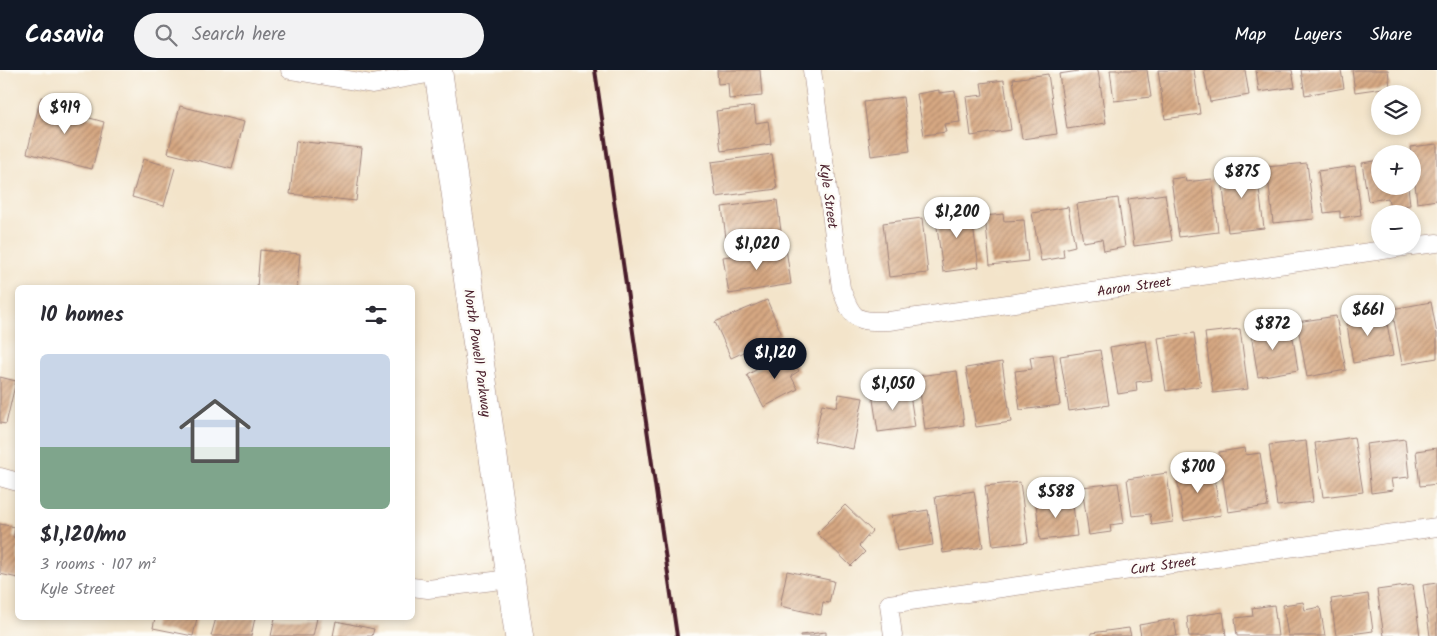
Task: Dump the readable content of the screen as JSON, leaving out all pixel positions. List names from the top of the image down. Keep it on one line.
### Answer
{"streets":{"main road":["North Powell Parkway"],"street":["Kyle Street","Aaron Street","Curt Street"]},"crossings":[["Kyle Street","Aaron Street"]],"page":{"header":"Casavia","search":"Search here","nav":["Map","Layers","Share"],"map_buttons":["+","−"],"price":["$919","$875","$1,200","$1,020","$661","$872","$1,120","$1,050","$700","$588"],"heading":"10 homes","list":[{"name":"$1,120/mo","note":"3 rooms · 107 m² · Kyle Street"}]}}
